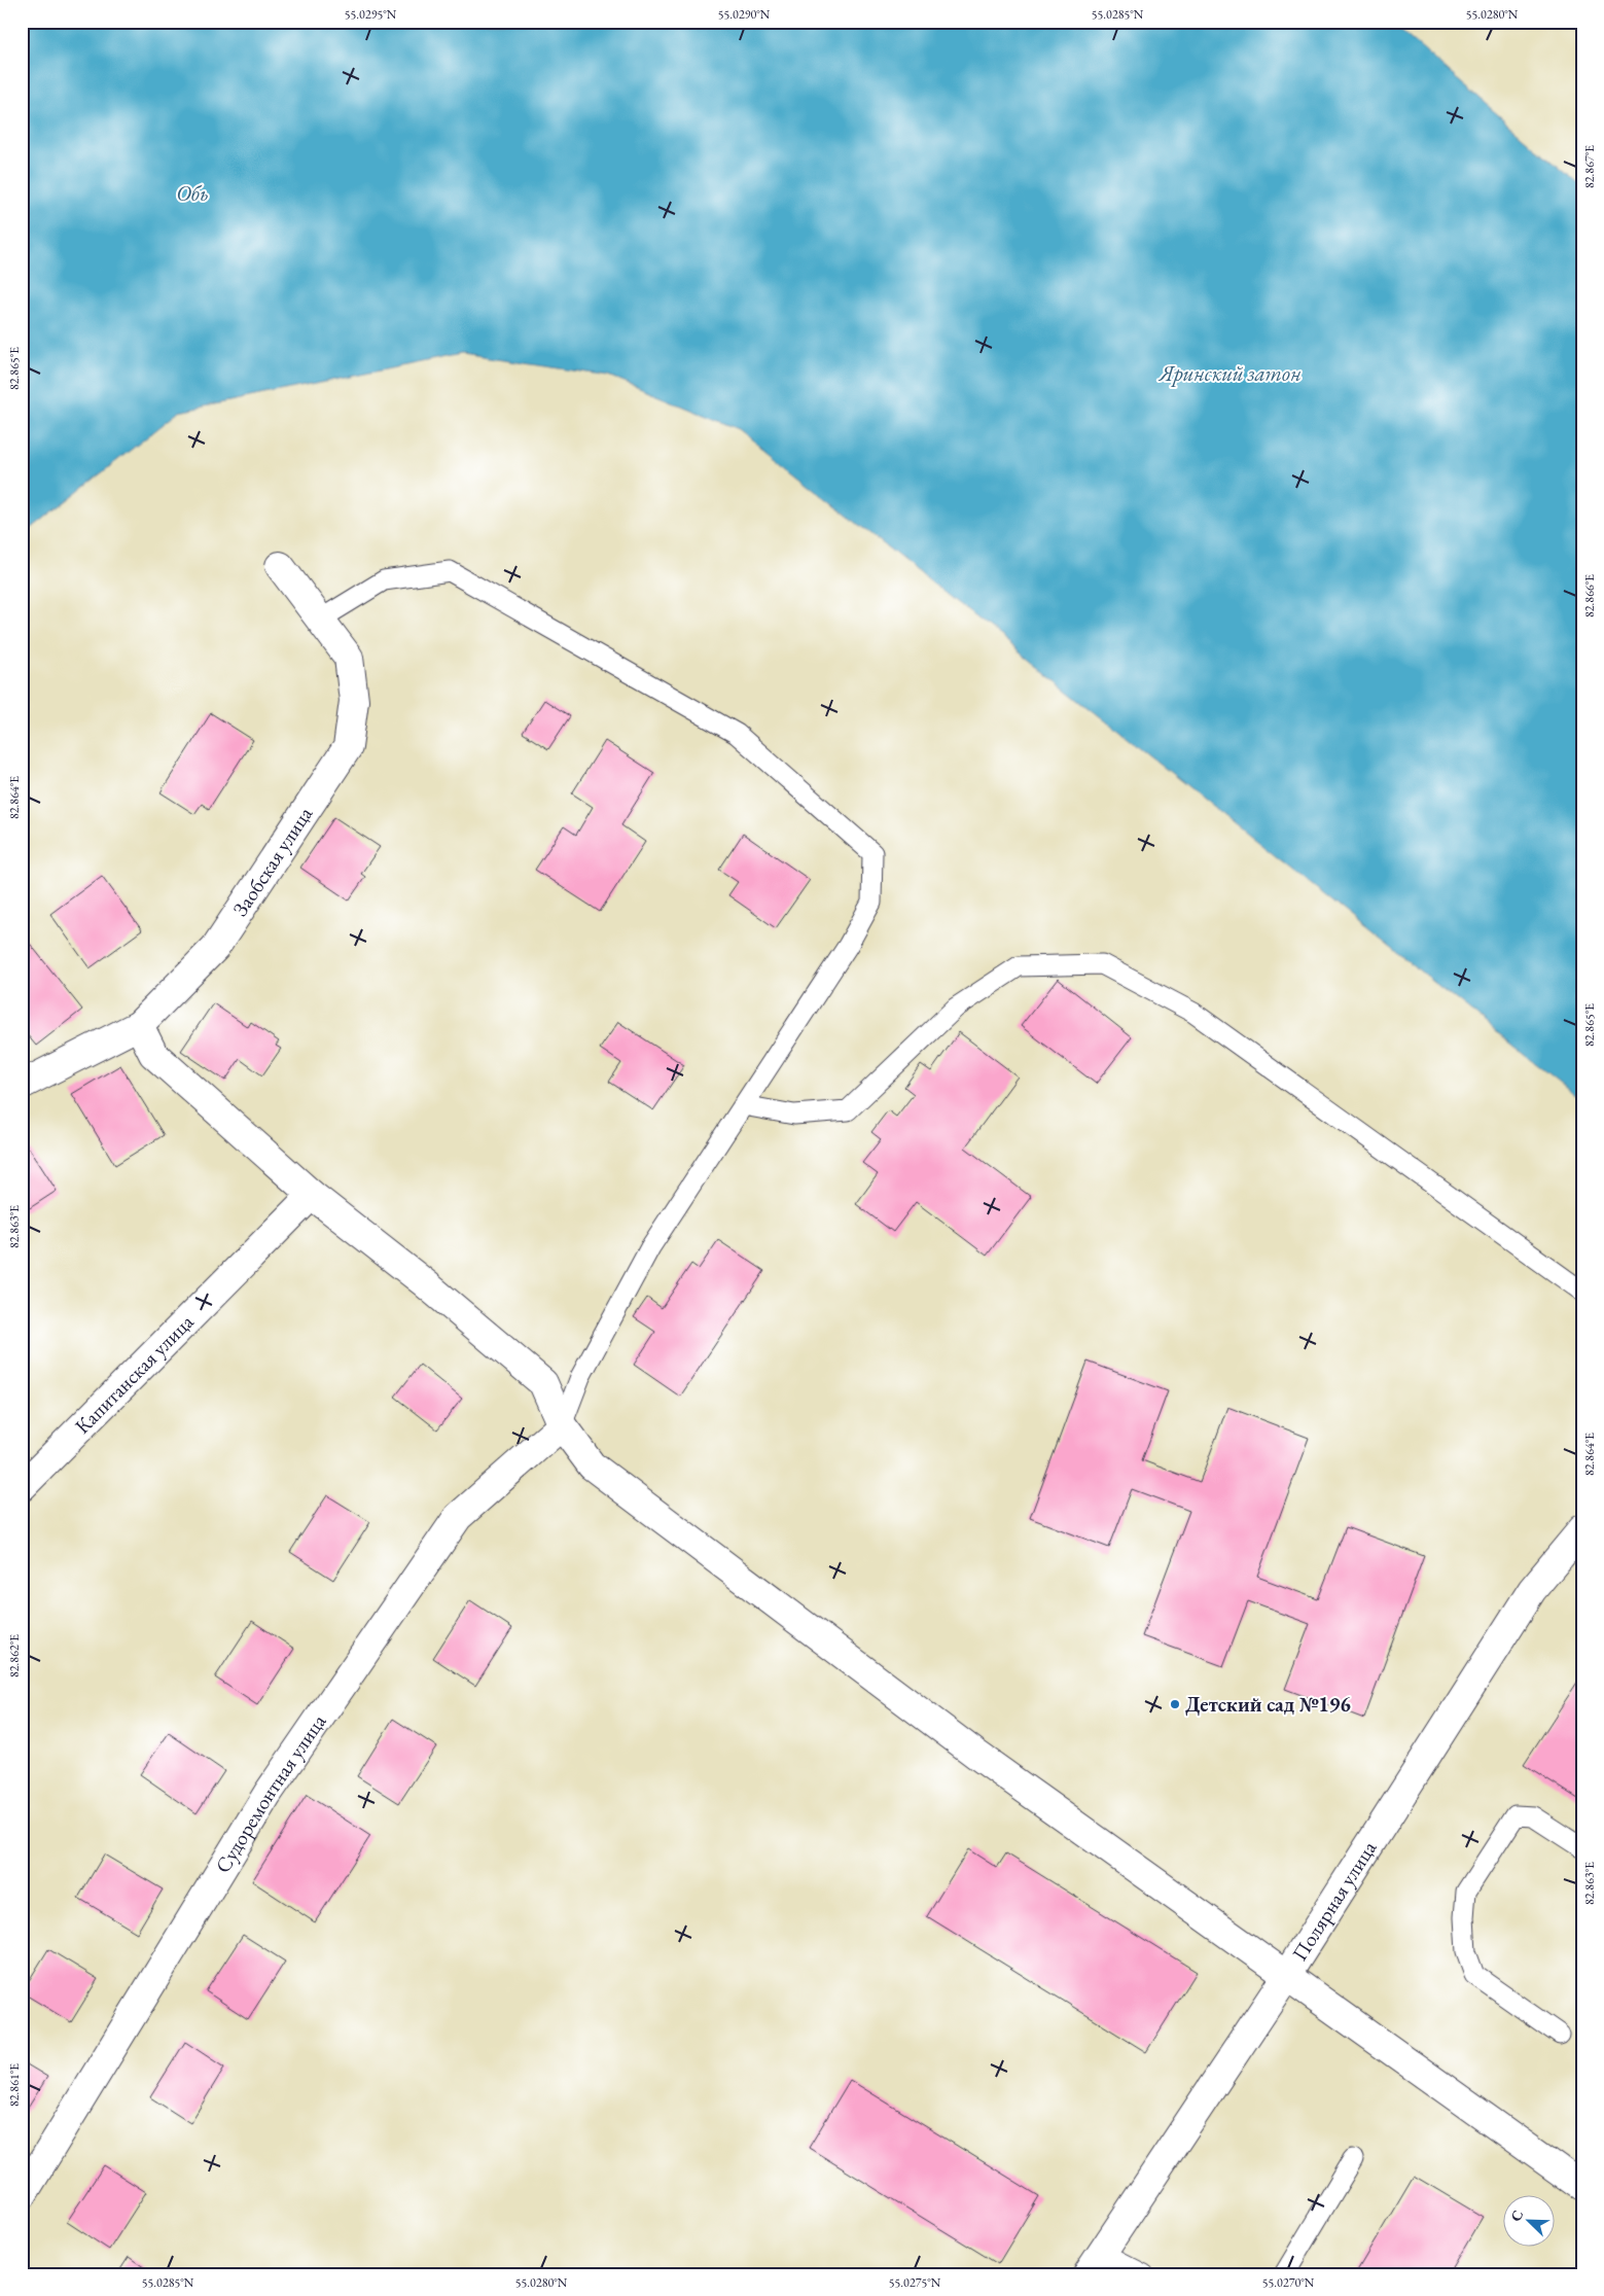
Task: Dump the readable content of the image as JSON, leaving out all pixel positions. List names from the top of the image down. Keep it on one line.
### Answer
{"streets":{"street":["Заобская улица","Капитанская улица","Судоремонтная улица","Полярная улица"]},"water":["Обь","Яринский затон"],"places":["Детский сад №196"],"north":"top left","coordinates":["55.0295°N","55.0290°N","55.0285°N","55.0280°N","82.867°E","82.865°E","82.866°E","82.864°E","82.863°E","82.862°E","82.861°E","55.0275°N","55.0270°N"]}
